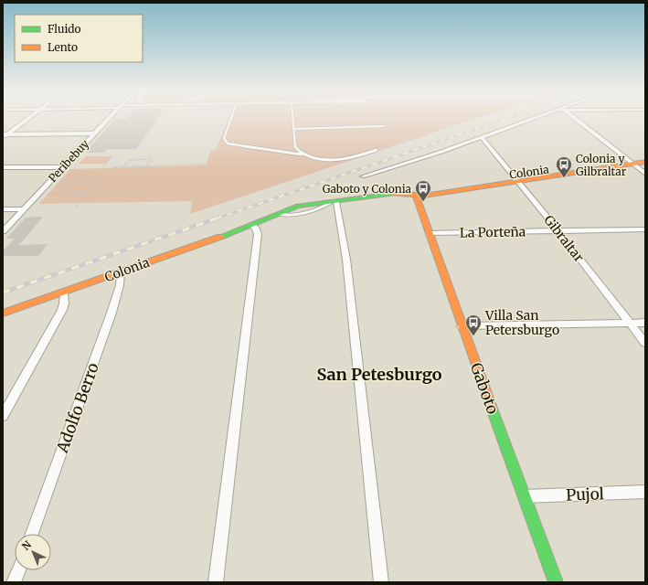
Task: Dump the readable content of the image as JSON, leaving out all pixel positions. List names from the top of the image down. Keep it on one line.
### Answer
{"streets":{"street":["Peribebuy","Colonia","La Porteña","Gibraltar","Gaboto","Adolfo Berro","Pujol"]},"crossings":[["Colonia","Gibraltar"],["Colonia","Gaboto"],["Colonia","Adolfo Berro"],["La Porteña","Gibraltar"],["La Porteña","Gaboto"],["Gaboto","Pujol"]],"districts":["San Petesburgo"],"places":{"bus stop":["Colonia y Gilbraltar","Gaboto y Colonia","Villa San Petersburgo"]},"legend":["Fluido","Lento"],"north":"top left"}
